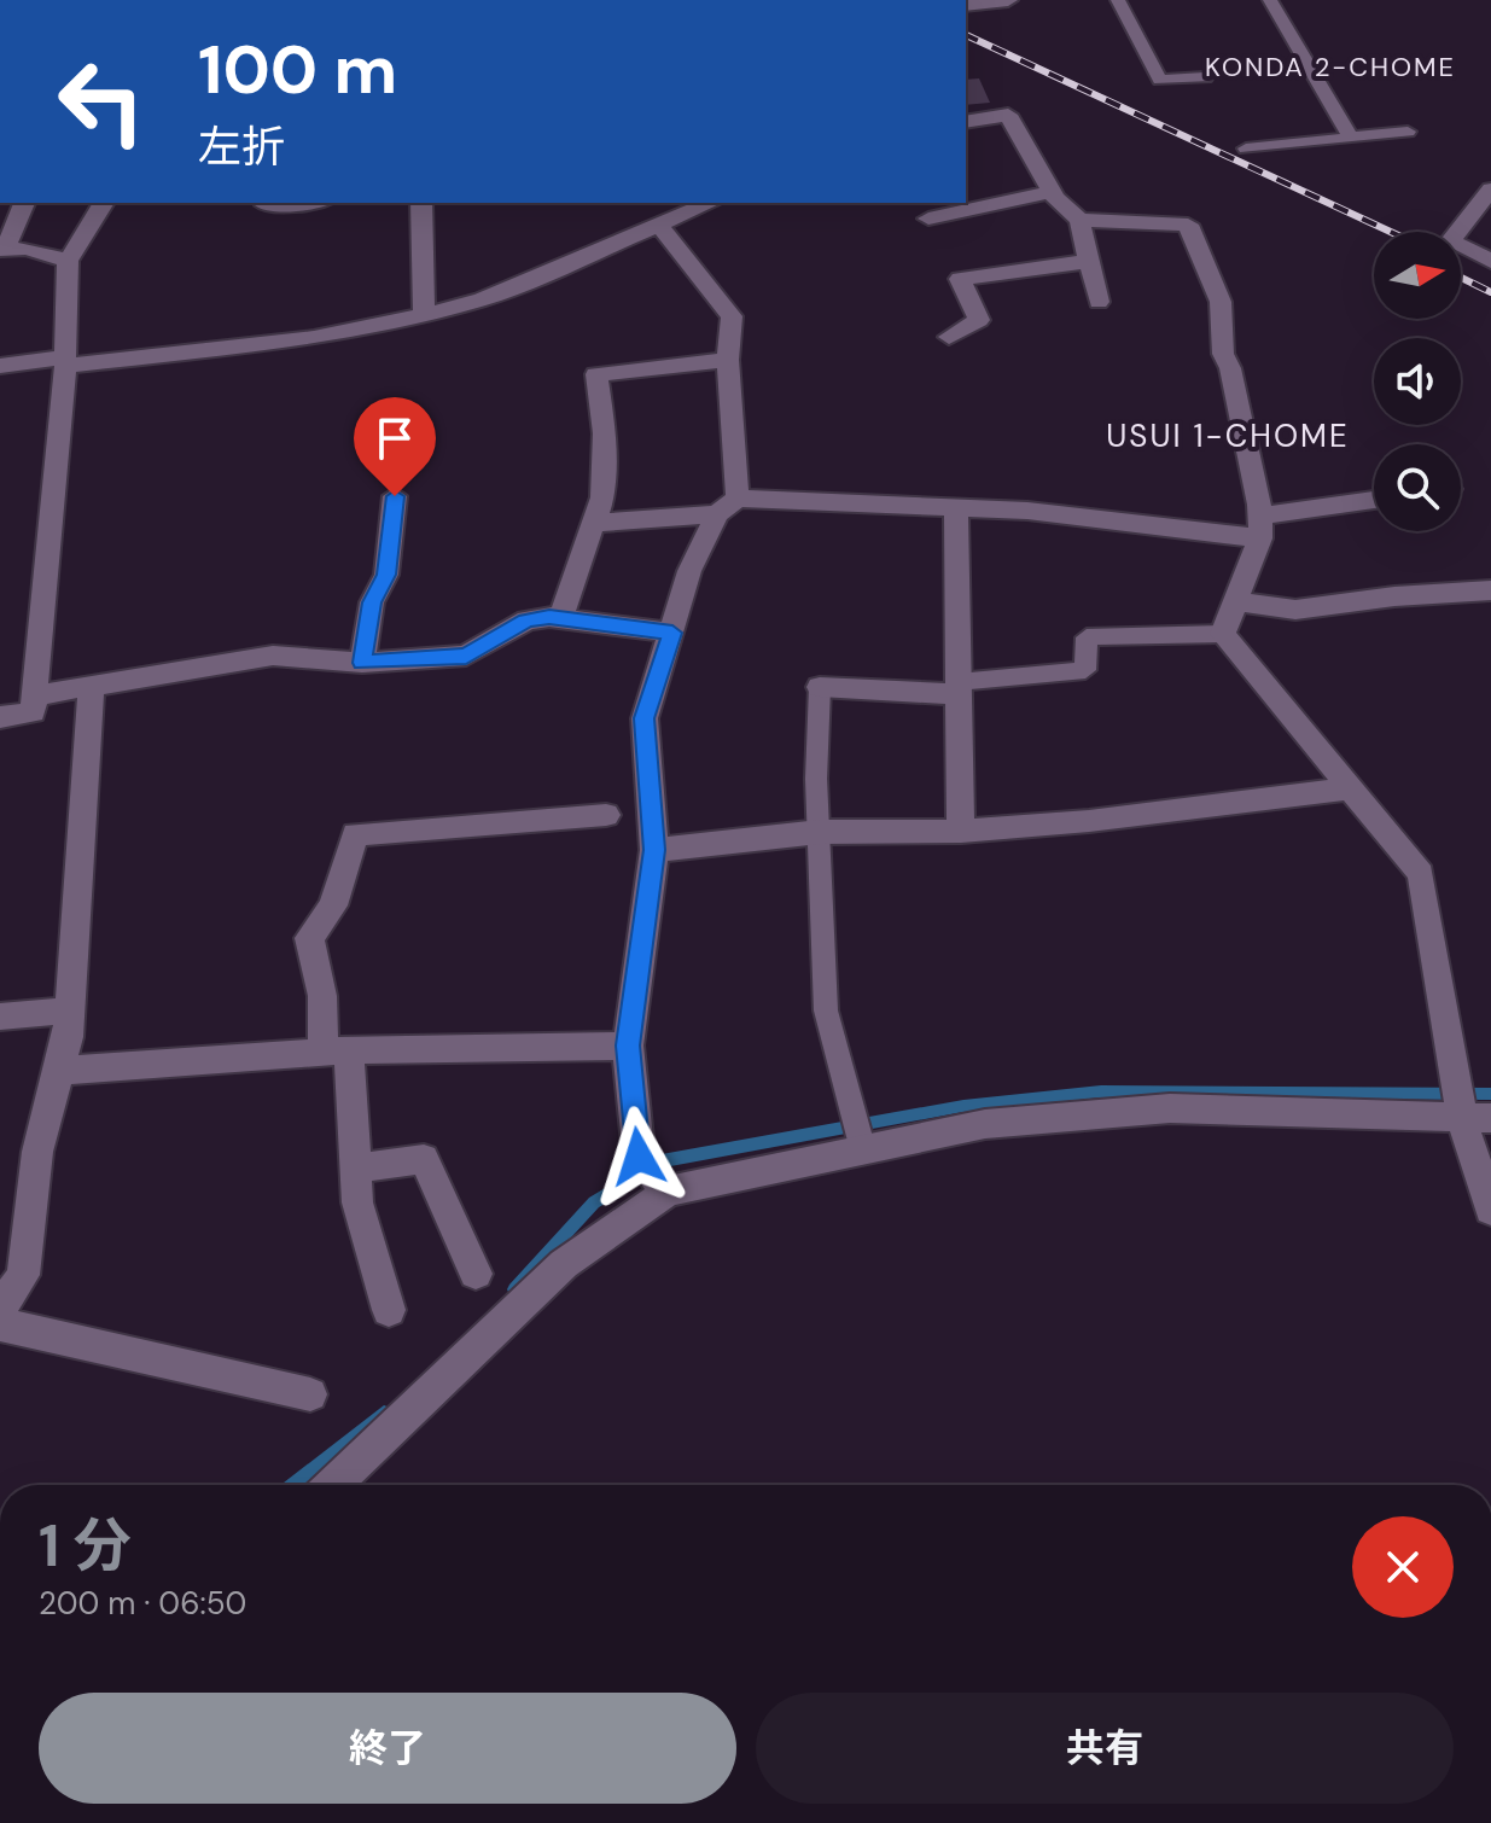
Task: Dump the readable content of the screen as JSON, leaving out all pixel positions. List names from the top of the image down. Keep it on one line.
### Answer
{"districts":["KONDA 2-CHOME","USUI 1-CHOME"],"north":"right","page":{"turn":["100 m","左折"],"heading":["1 分","200 m · 06:50"],"buttons":["終了","共有"]}}
